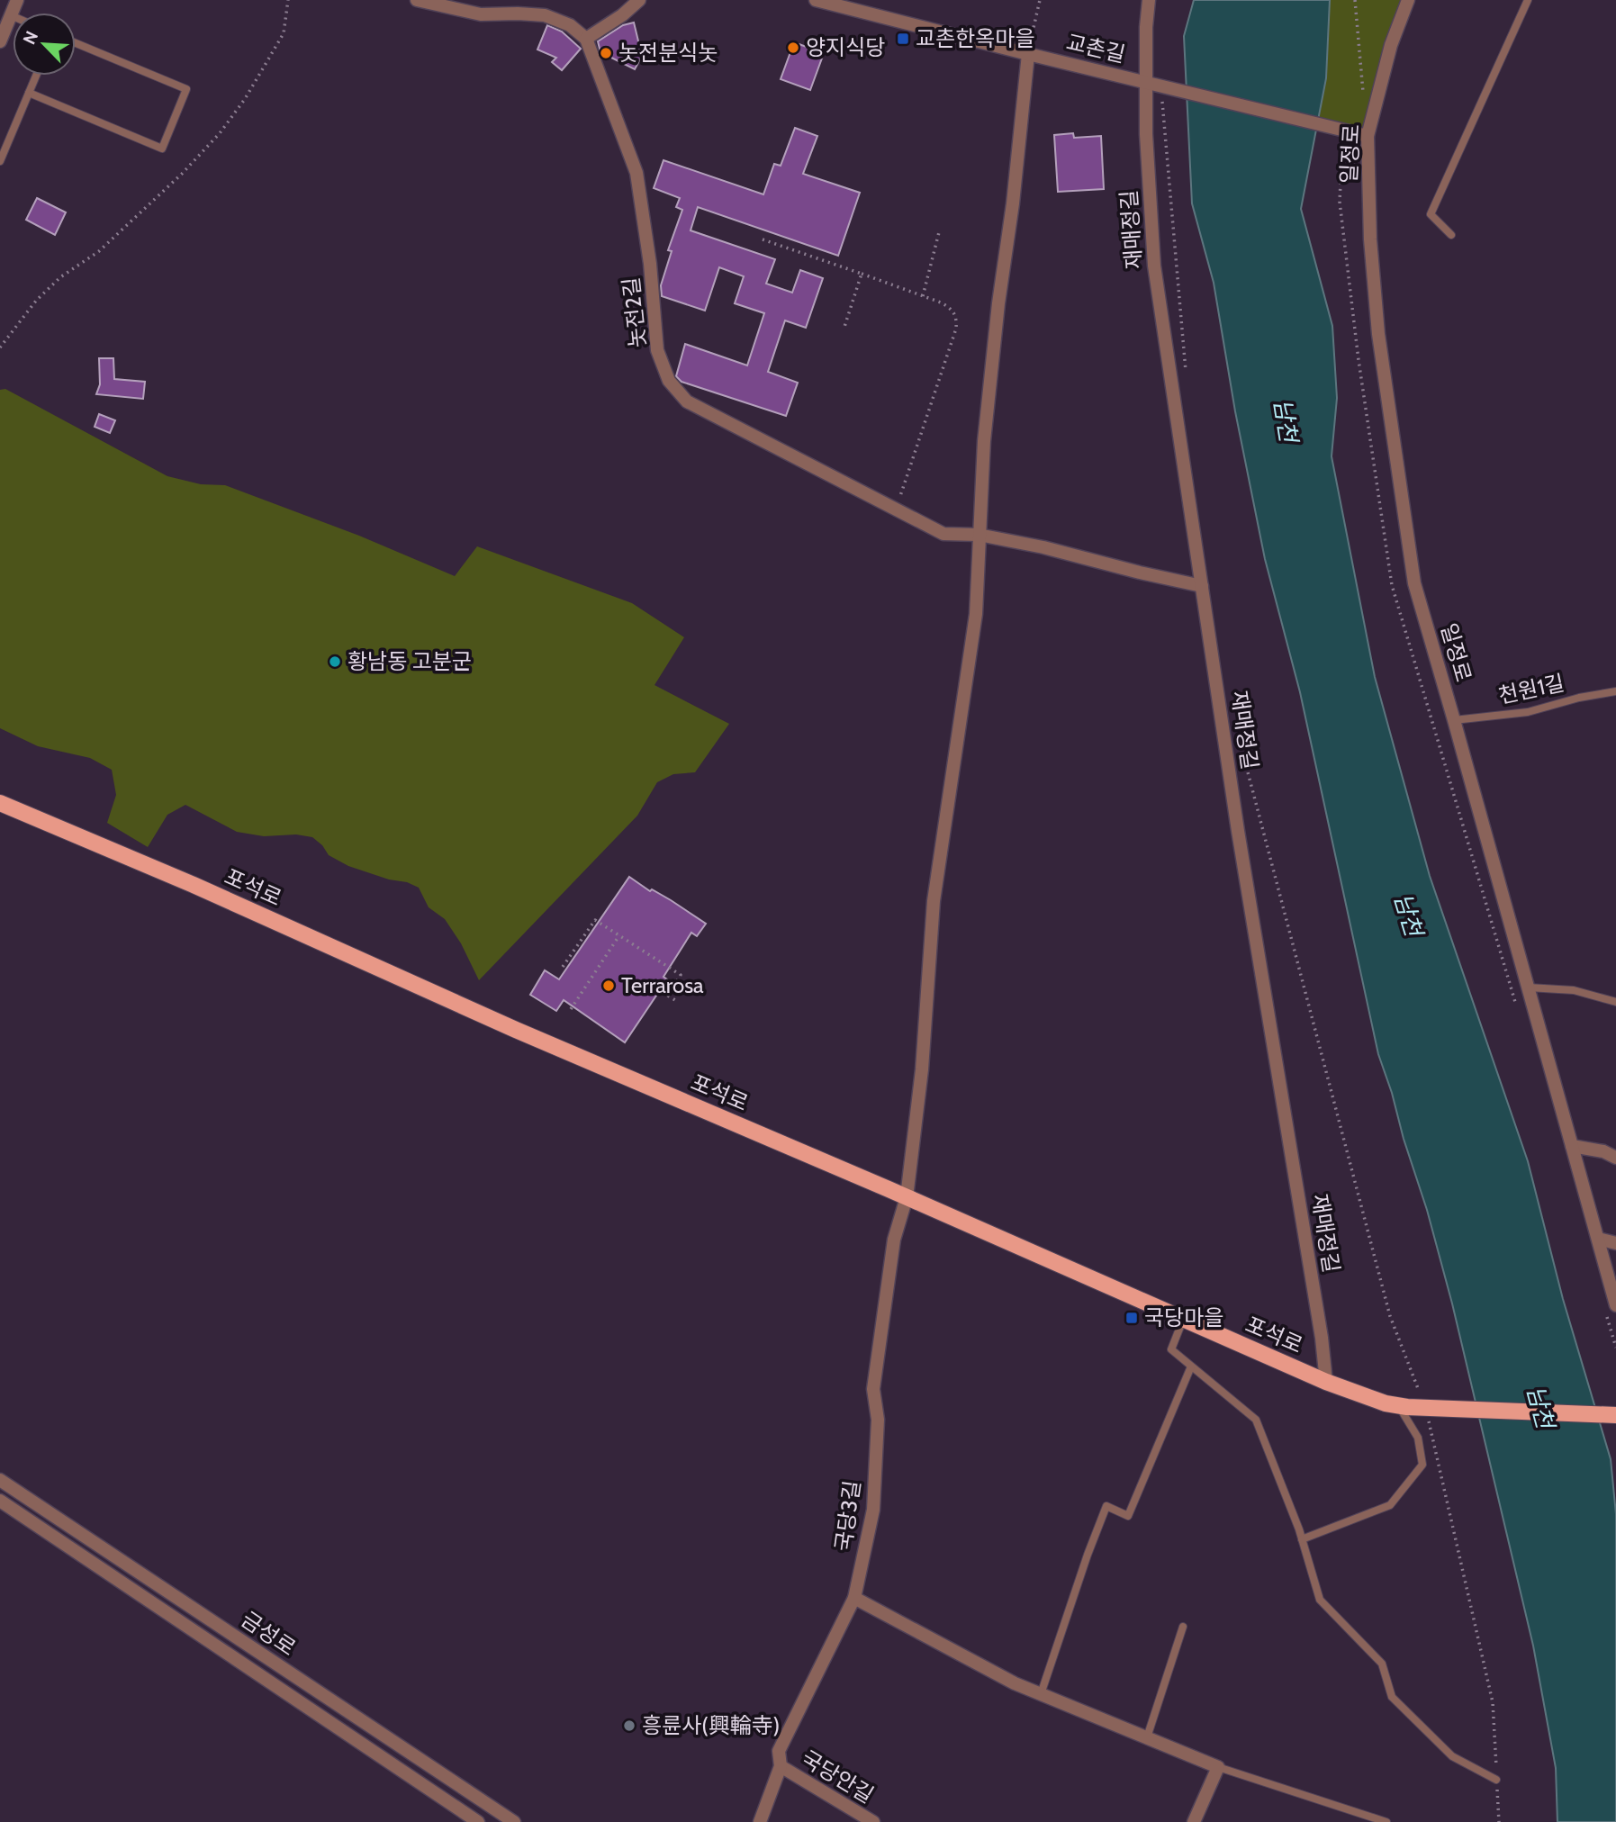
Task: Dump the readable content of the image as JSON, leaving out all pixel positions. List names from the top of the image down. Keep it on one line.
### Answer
{"streets":{"main road":["포석로"],"street":["교촌길","일정로","재매정길","놋전2길","국당3길","금성로","국당안길"],"lane":["천원1길"]},"crossings":[["교촌길","일정로"],["교촌길","재매정길"],["교촌길","국당3길"],["일정로","천원1길"],["재매정길","놋전2길"],["재매정길","포석로"],["놋전2길","국당3길"],["포석로","국당3길"],["국당3길","국당안길"]],"water":["남천"],"places":{"transit":["교촌한옥마을","국당마을"],"other":["양지식당","놋전분식놋","황남동 고분군","Terrarosa","흥륜사(興輪寺)"]},"north":"top left"}
